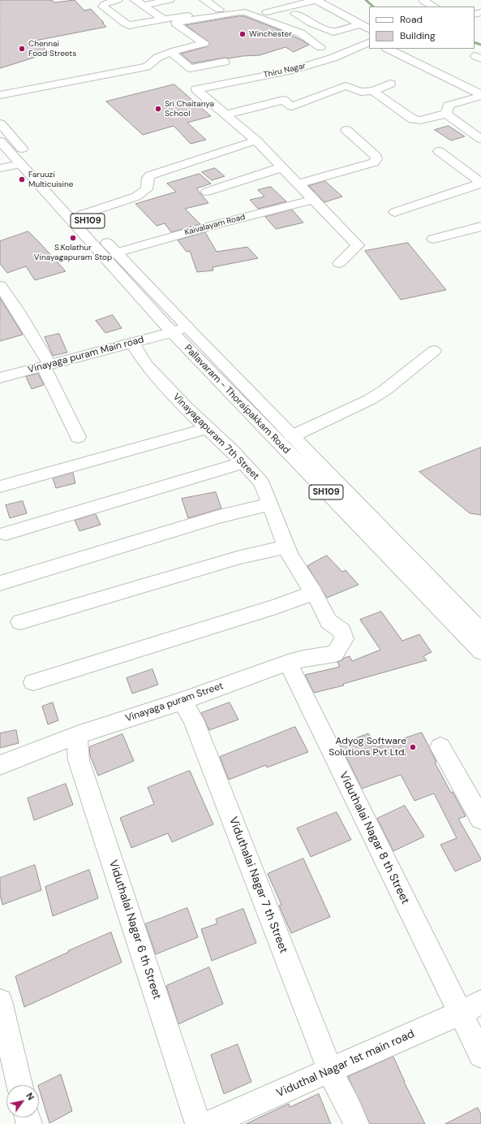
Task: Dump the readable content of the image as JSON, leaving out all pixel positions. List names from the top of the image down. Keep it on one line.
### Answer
{"streets":{"street":["Thiru Nagar","SH109","Kaivalayam Road","Vinayaga puram Main road","Pallavaram - Thoraipakkam Road","Vinayagapuram 7th Street","Vinayaga puram Street","Viduthalai Nagar 8 th Street","Viduthalai Nagar 7 th Street","Viduthalai Nagar 6 th Street","Viduthal Nagar 1st main road"]},"crossings":[["Kaivalayam Road","Pallavaram - Thoraipakkam Road"],["Vinayaga puram Main road","Pallavaram - Thoraipakkam Road"],["Vinayaga puram Main road","Vinayagapuram 7th Street"],["Vinayagapuram 7th Street","Vinayaga puram Street"],["Vinayaga puram Street","Viduthalai Nagar 8 th Street"],["Vinayaga puram Street","Viduthalai Nagar 7 th Street"],["Vinayaga puram Street","Viduthalai Nagar 6 th Street"],["Viduthalai Nagar 8 th Street","Viduthal Nagar 1st main road"],["Viduthalai Nagar 7 th Street","Viduthal Nagar 1st main road"]],"places":["Winchester","Chennai Food Streets","Sri Chaitanya School","Faruuzi Multicuisine","S.Kolathur Vinayagapuram Stop","Adyog Software Solutions Pvt Ltd."],"legend":["Road","Building"],"north":"top right"}
